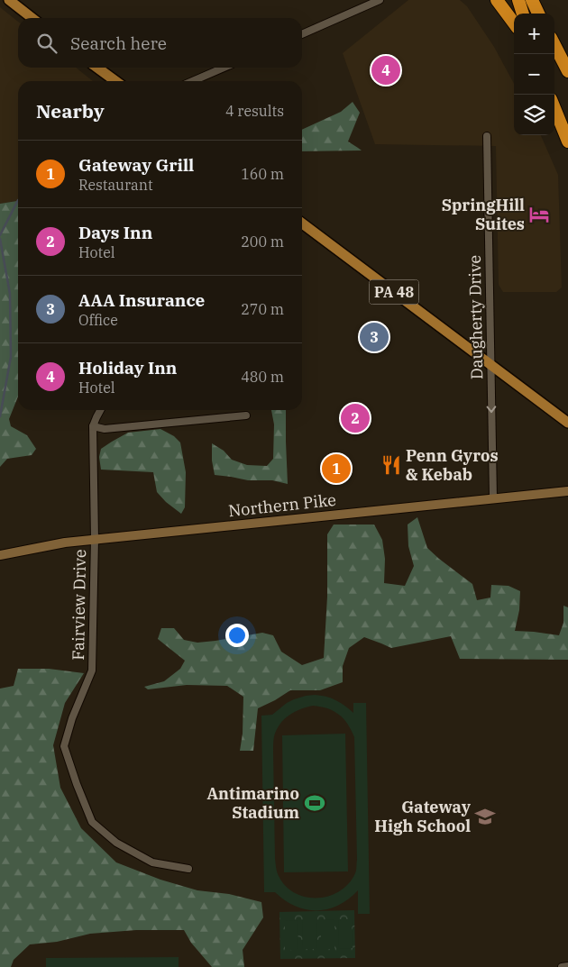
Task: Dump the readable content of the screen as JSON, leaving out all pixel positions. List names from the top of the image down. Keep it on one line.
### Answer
{"streets":{"main road":["PA 48","Northern Pike"],"street":["Daugherty Drive","Fairview Drive"]},"crossings":[["PA 48","Daugherty Drive"],["Daugherty Drive","Northern Pike"],["Northern Pike","Fairview Drive"]],"one_way":["Daugherty Drive"],"places":{"hotel":["SpringHill Suites"],"restaurant":["Penn Gyros & Kebab"],"sports":["Antimarino Stadium"],"school or university":["Gateway High School"]},"page":{"map_buttons":["+","−"],"search":"Search here","pins":["4","3","2","1"],"heading":["Nearby","4 results"],"list":[{"mark":"1","name":"Gateway Grill","note":"Restaurant","value":"160 m"},{"mark":"2","name":"Days Inn","note":"Hotel","value":"200 m"},{"mark":"3","name":"AAA Insurance","note":"Office","value":"270 m"},{"mark":"4","name":"Holiday Inn","note":"Hotel","value":"480 m"}]}}
